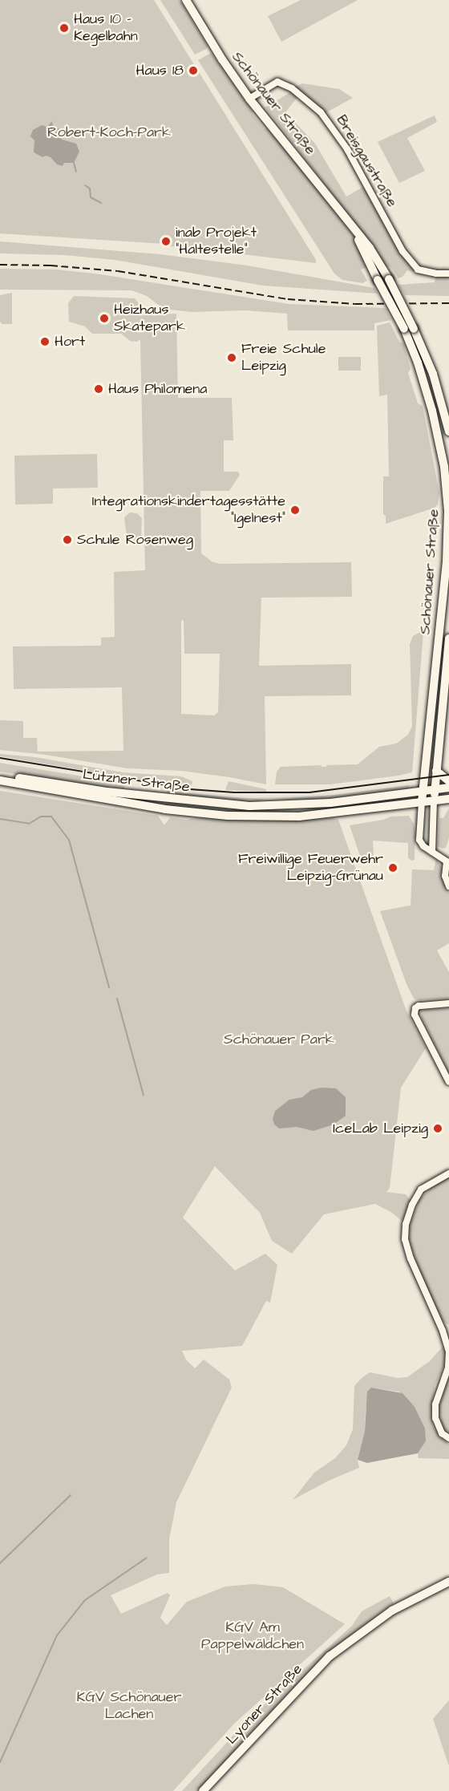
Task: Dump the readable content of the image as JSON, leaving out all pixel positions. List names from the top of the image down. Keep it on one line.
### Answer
{"streets":{"main road":["Schönauer Straße","Lützner Straße","Lyoner Straße"],"street":["Breisgaustraße"]},"crossings":[["Schönauer Straße","Breisgaustraße"],["Schönauer Straße","Lützner Straße"]],"parks":["Robert-Koch-Park","Schönauer Park","KGV Am Pappelwäldchen","KGV Schönauer Lachen"],"places":["Haus 10 - Kegelbahn","Haus 18","inab Projekt \"Haltestelle\"","Heizhaus Skatepark","Hort","Freie Schule Leipzig","Haus Philomena","Integrationskindertagesstätte \"Igelnest\"","Schule Rosenweg","Freiwillige Feuerwehr Leipzig-Grünau","IceLab Leipzig"]}
